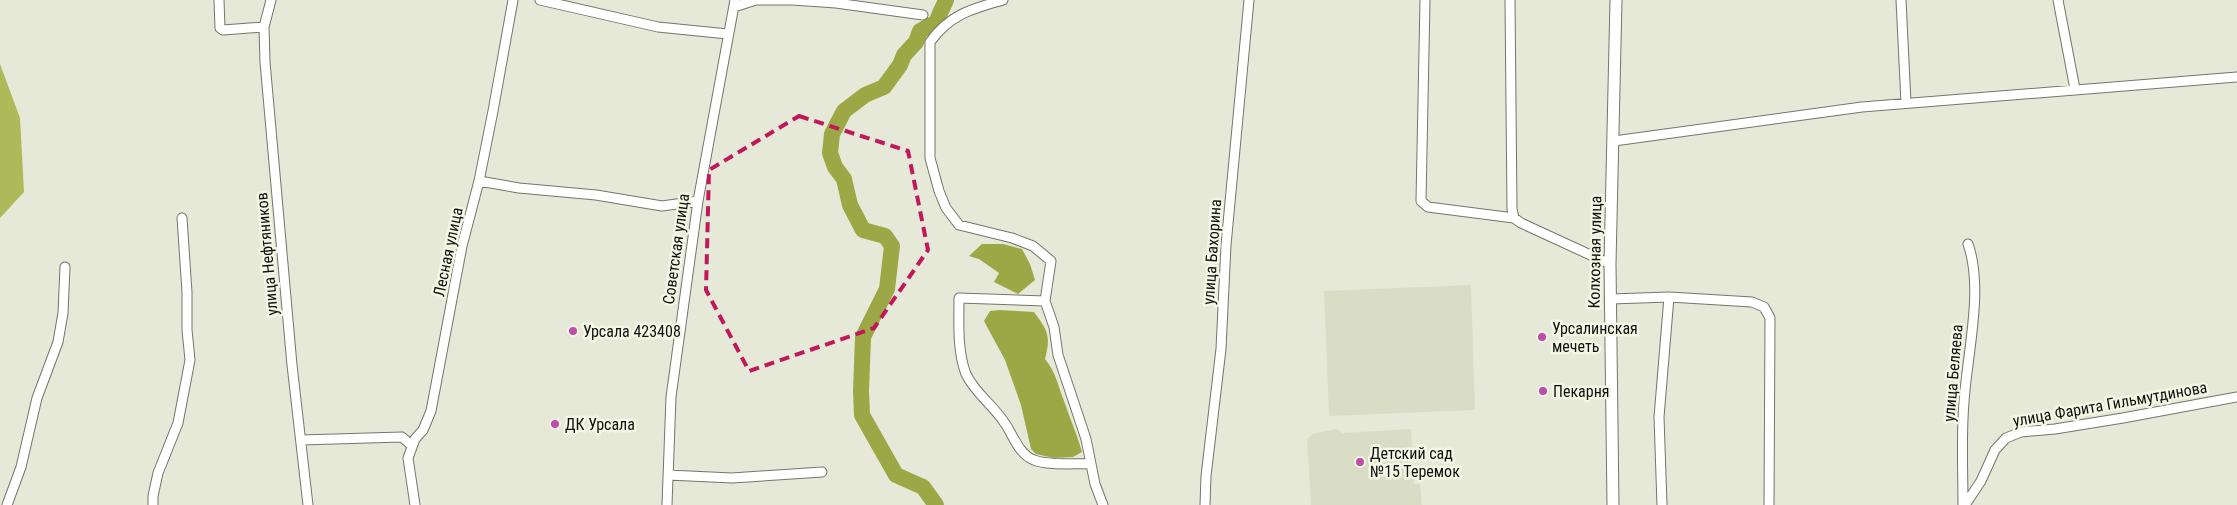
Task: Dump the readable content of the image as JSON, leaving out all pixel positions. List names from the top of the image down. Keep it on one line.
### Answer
{"streets":{"main road":["Колхозная улица"],"street":["Советская улица","Лесная улица","улица Бахорина","улица Нефтяников","улица Беляева","улица Фарита Гильмутдинова"]},"crossings":[["улица Беляева","улица Фарита Гильмутдинова"]],"places":["Урсала 423408","Урсалинская мечеть","Пекарня","ДК Урсала","Детский сад №15 Теремок"]}
